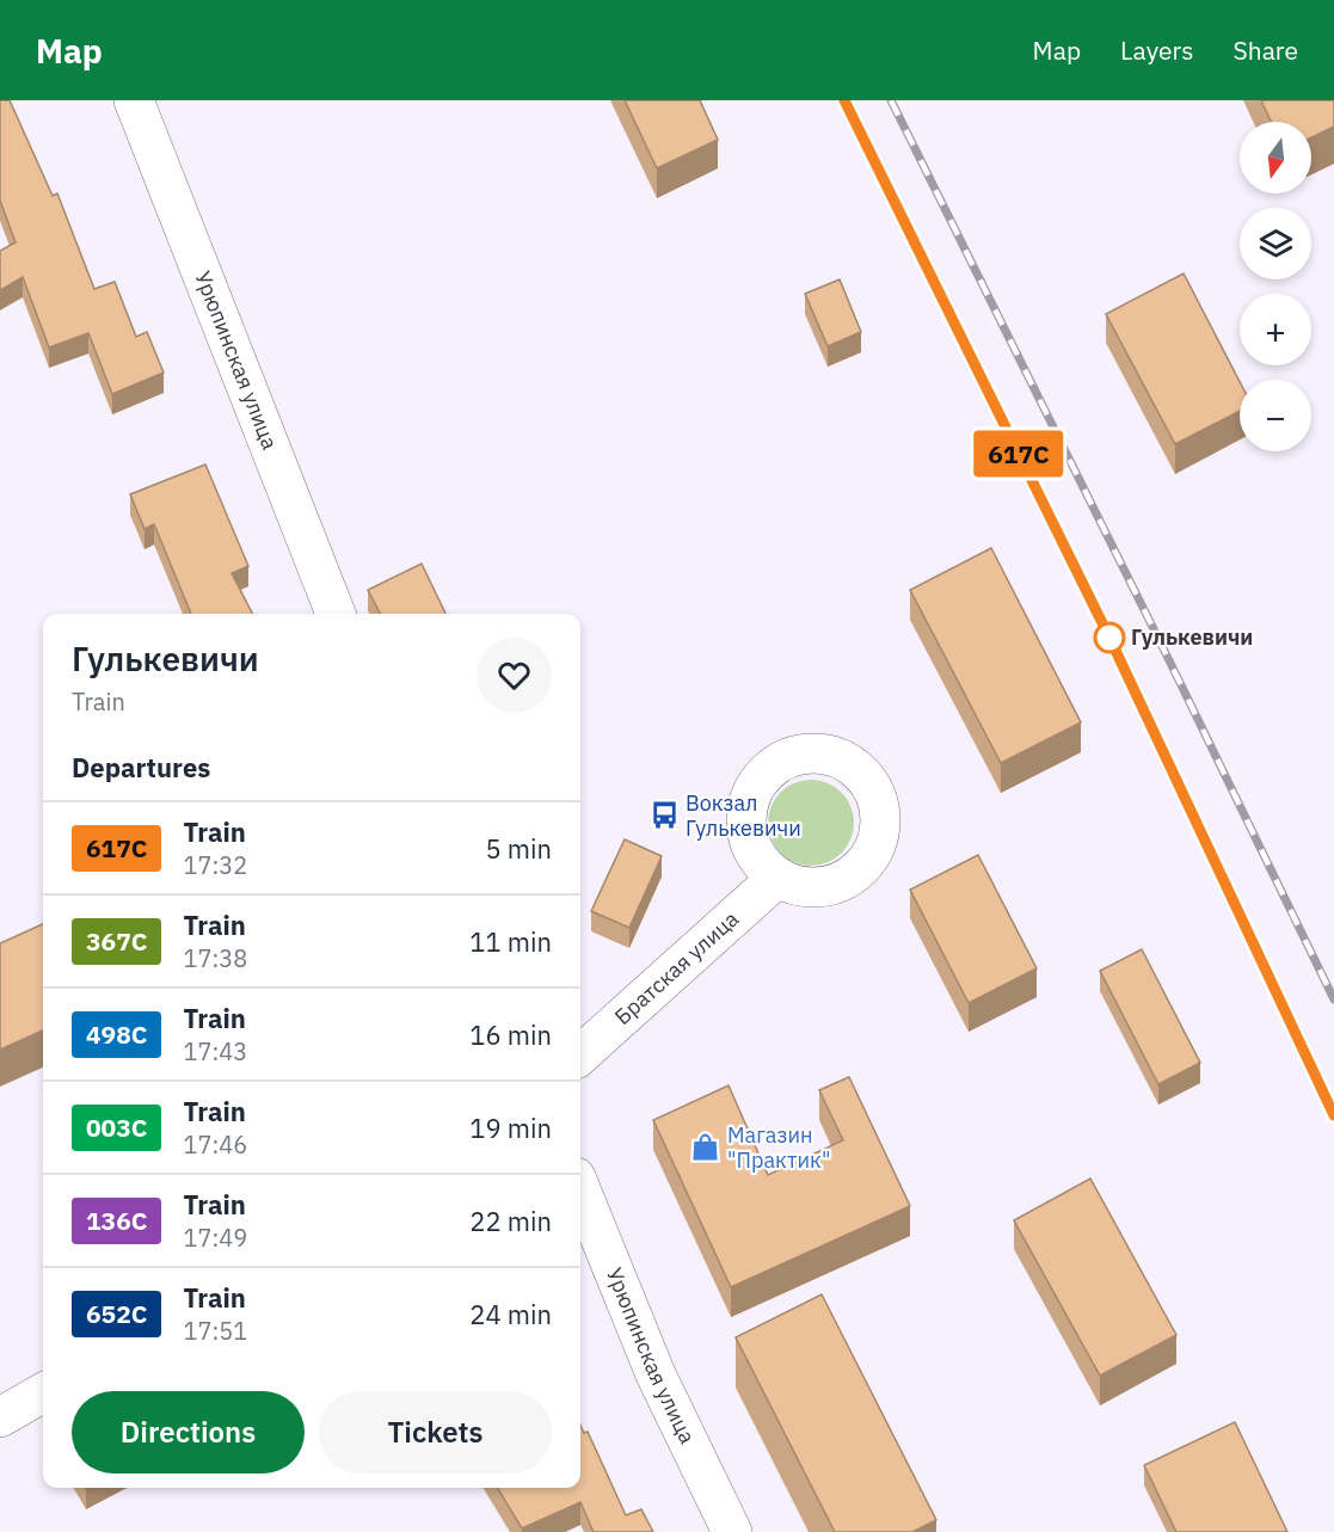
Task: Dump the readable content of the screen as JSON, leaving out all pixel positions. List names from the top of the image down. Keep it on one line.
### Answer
{"streets":{"street":["Урюпинская улица","Братская улица"]},"places":{"other":["Гулькевичи"],"bus stop":["Вокзал Гулькевичи"],"shop":["Магазин \"Практик\""]},"north":"bottom","page":{"header":"Map","nav":["Map","Layers","Share"],"on_map":"617C","map_buttons":["+","−"],"heading":[["Гулькевичи","Train"],"Departures"],"list":[{"mark":"617C","name":"Train","note":"17:32","value":"5 min"},{"mark":"367С","name":"Train","note":"17:38","value":"11 min"},{"mark":"498С","name":"Train","note":"17:43","value":"16 min"},{"mark":"003С","name":"Train","note":"17:46","value":"19 min"},{"mark":"136С","name":"Train","note":"17:49","value":"22 min"},{"mark":"652С","name":"Train","note":"17:51","value":"24 min"}],"buttons":["Directions","Tickets"]}}
